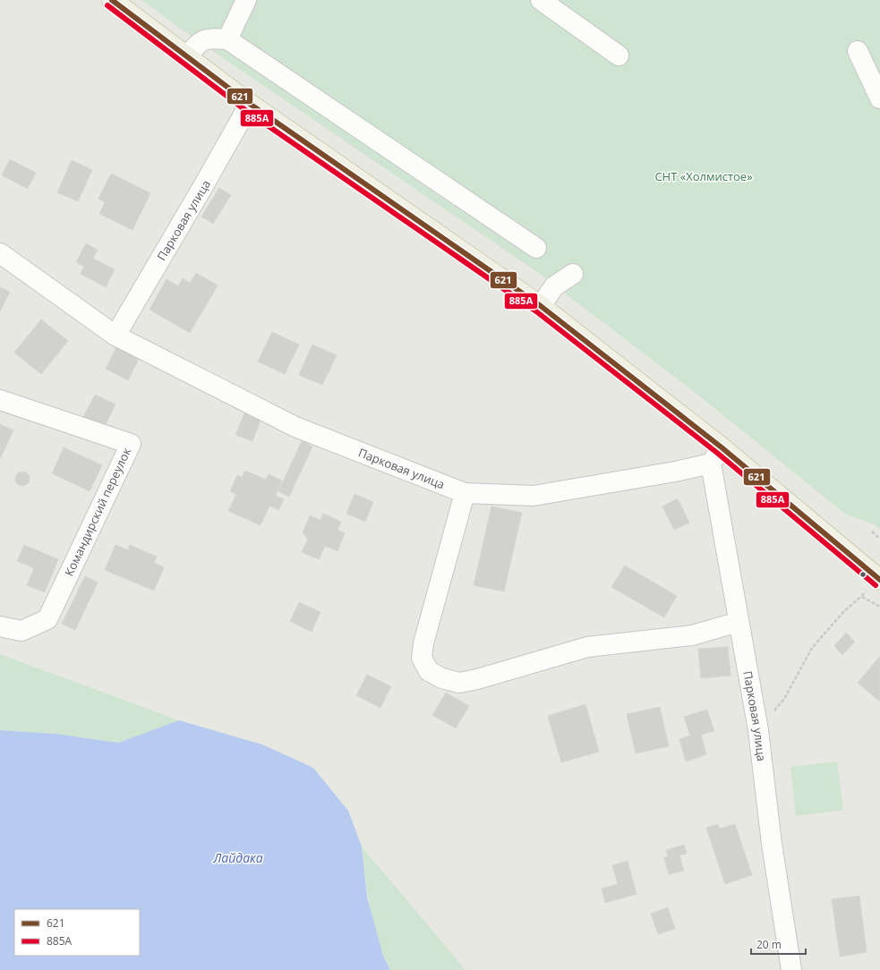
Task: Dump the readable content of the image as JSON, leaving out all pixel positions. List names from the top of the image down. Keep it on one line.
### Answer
{"streets":{"street":["Парковая улица","Командирский переулок"]},"water":["Лайдака"],"parks":["СНТ «Холмистое»"],"lines":["transit line 621","transit line 885А"],"legend":["621","885А"],"scale_bar":"20 m"}
